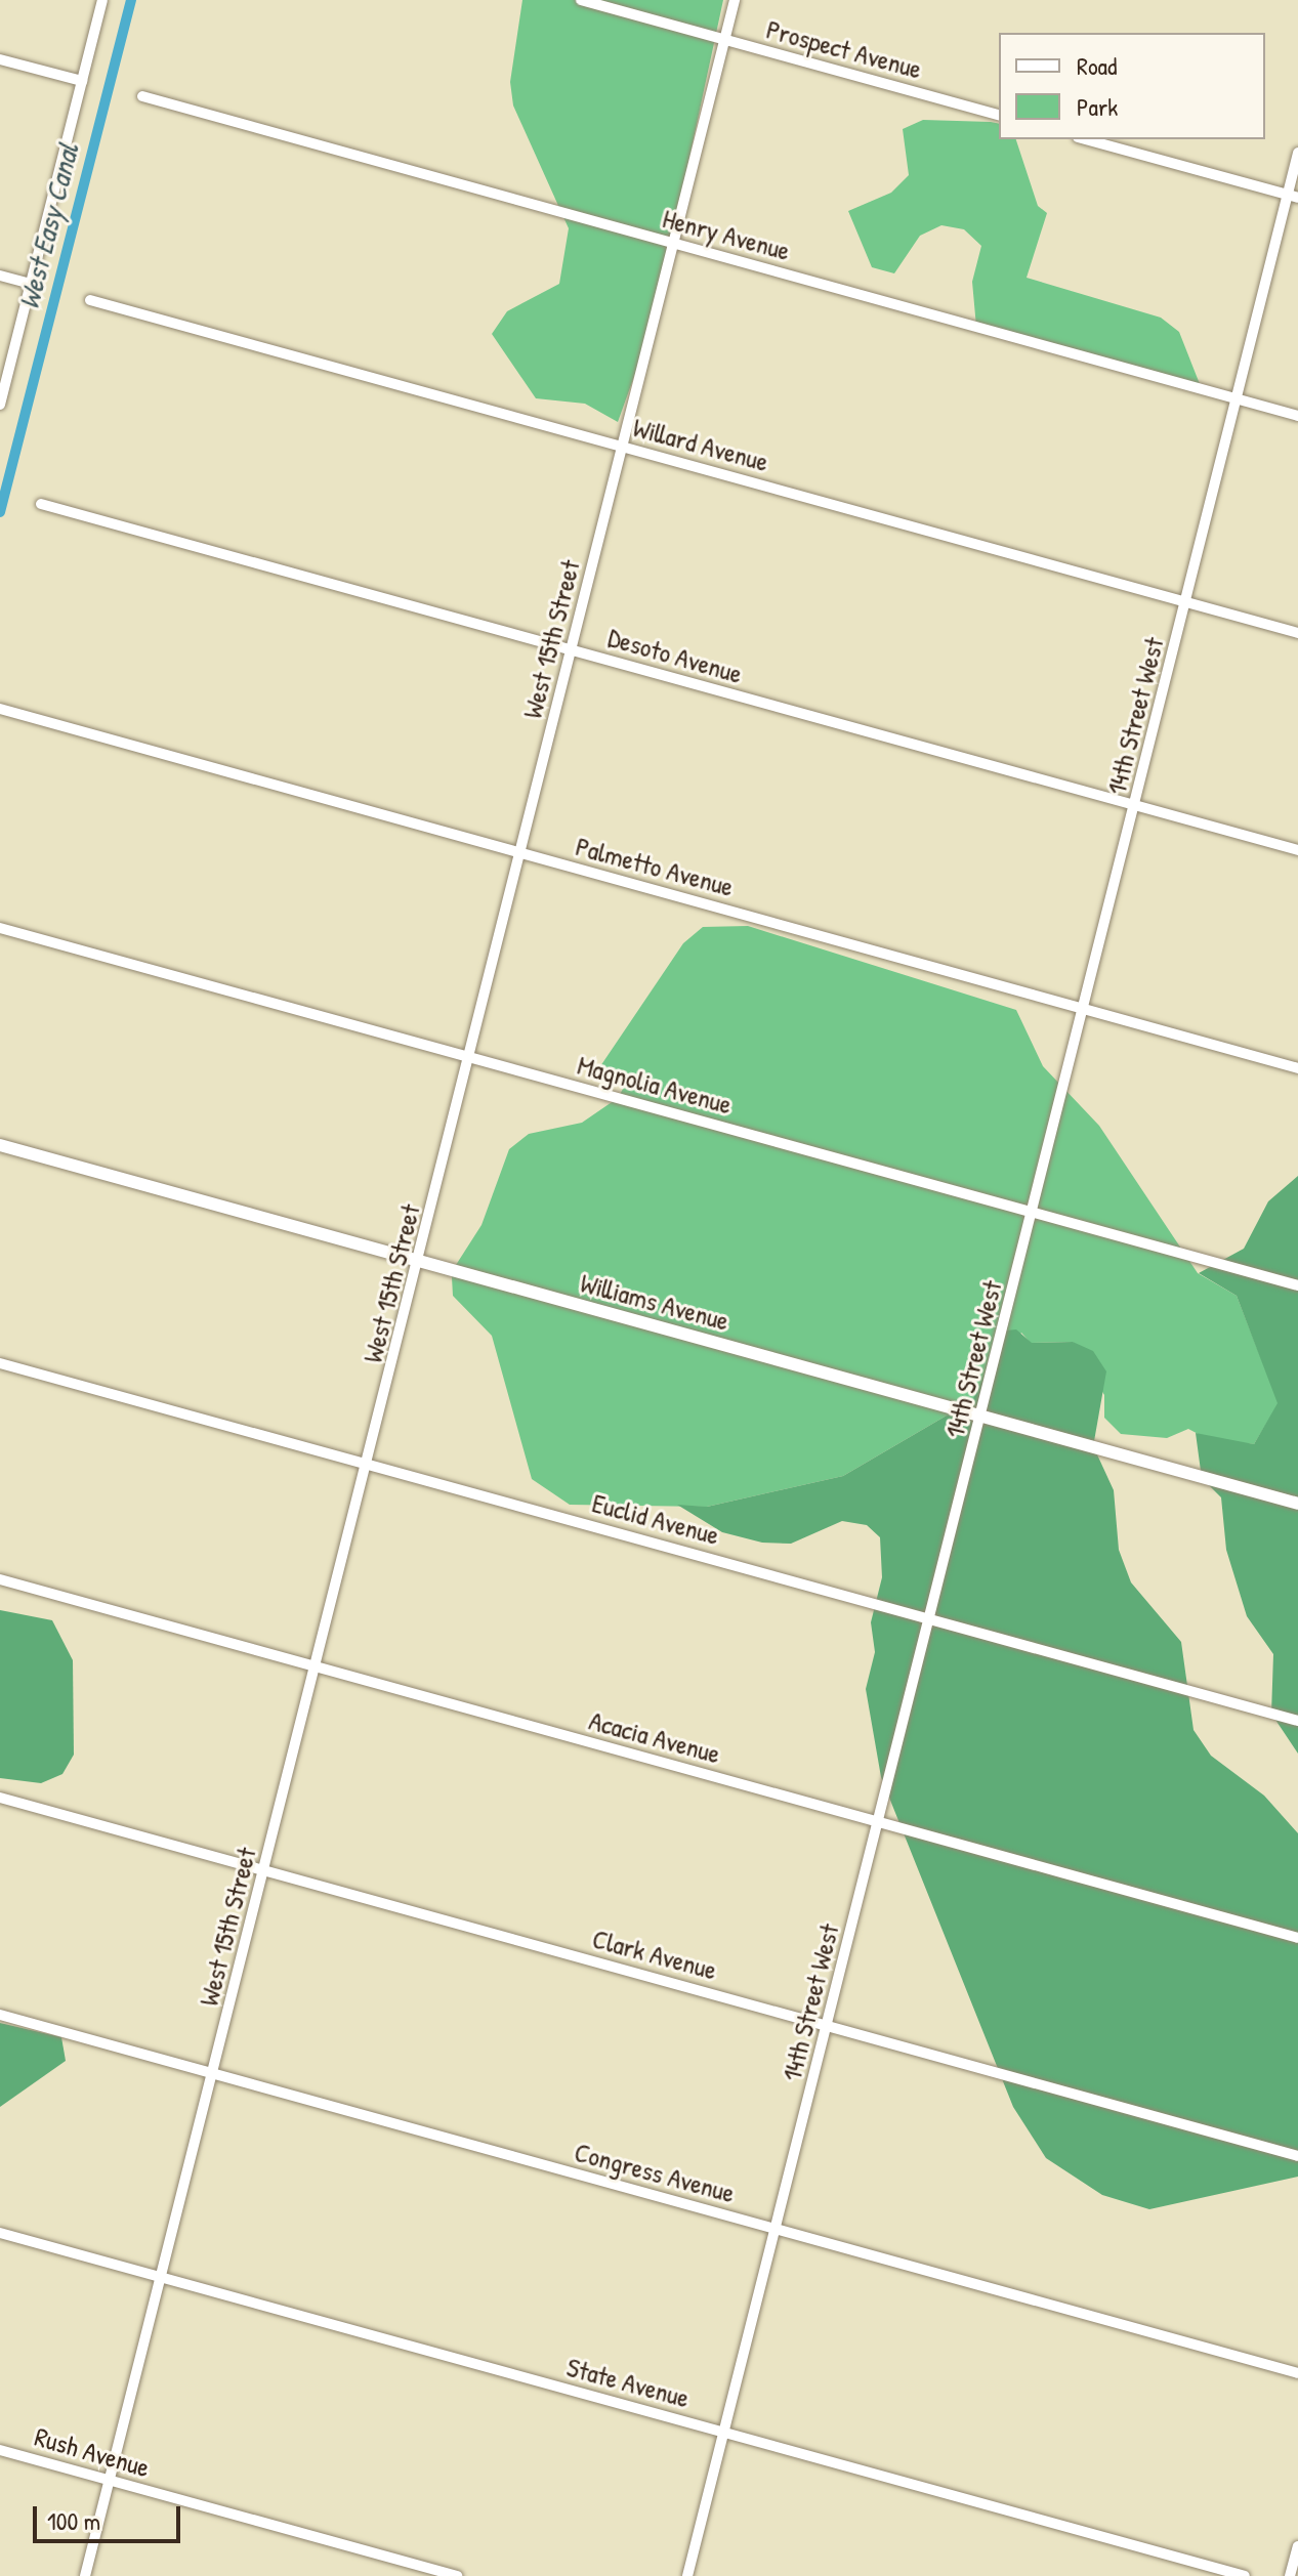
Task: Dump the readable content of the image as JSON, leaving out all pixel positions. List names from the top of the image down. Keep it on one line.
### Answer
{"streets":{"street":["Prospect Avenue","Henry Avenue","Willard Avenue","West 15th Street","Desoto Avenue","14th Street West","Palmetto Avenue","Magnolia Avenue","Williams Avenue","Euclid Avenue","Acacia Avenue","Clark Avenue","Congress Avenue","State Avenue","Rush Avenue"]},"crossings":[["Prospect Avenue","West 15th Street"],["Henry Avenue","West 15th Street"],["Henry Avenue","14th Street West"],["Willard Avenue","West 15th Street"],["Willard Avenue","14th Street West"],["West 15th Street","Desoto Avenue"],["West 15th Street","Palmetto Avenue"],["West 15th Street","Magnolia Avenue"],["West 15th Street","Williams Avenue"],["West 15th Street","Euclid Avenue"],["West 15th Street","Acacia Avenue"],["West 15th Street","Clark Avenue"],["West 15th Street","Congress Avenue"],["West 15th Street","State Avenue"],["West 15th Street","Rush Avenue"],["Desoto Avenue","14th Street West"],["14th Street West","Palmetto Avenue"],["14th Street West","Magnolia Avenue"],["14th Street West","Williams Avenue"],["14th Street West","Euclid Avenue"],["14th Street West","Acacia Avenue"],["14th Street West","Clark Avenue"],["14th Street West","Congress Avenue"],["14th Street West","State Avenue"]],"water":["West Easy Canal"],"legend":["Road","Park"],"scale_bar":"100 m"}
